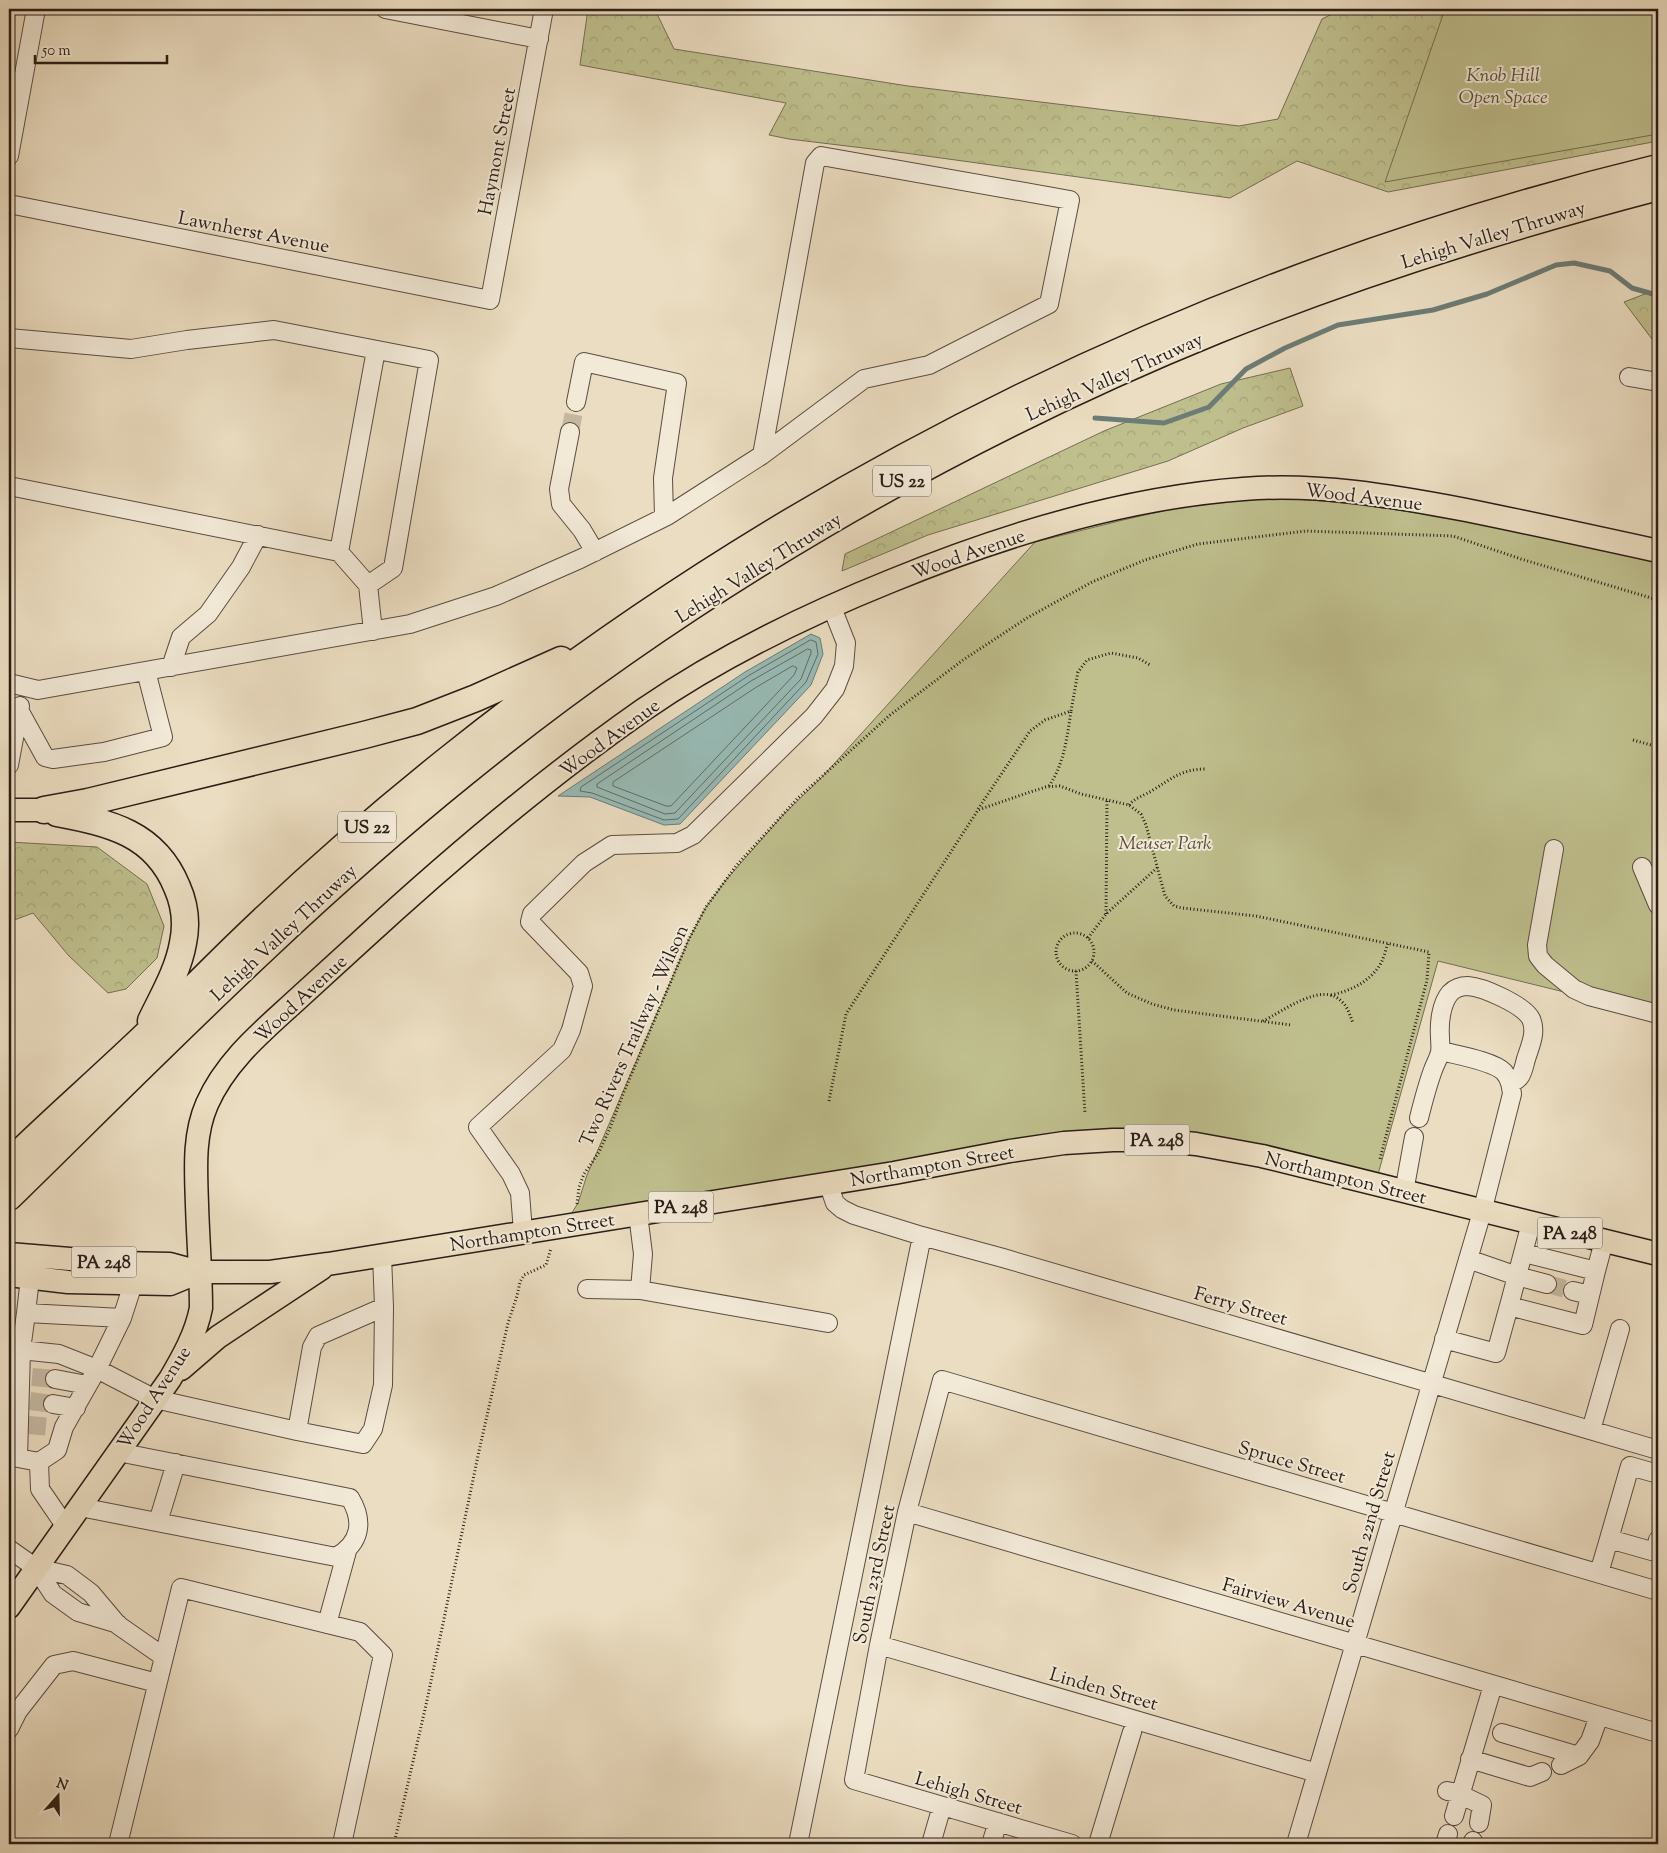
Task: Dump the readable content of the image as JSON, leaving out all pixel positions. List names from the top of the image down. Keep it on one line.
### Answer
{"streets":{"highway":["Lehigh Valley Thruway","US 22"],"main road":["Wood Avenue","PA 248","Northampton Street"],"street":["Haymont Street","Lawnherst Avenue","Ferry Street","Spruce Street","South 22nd Street","South 23rd Street","Fairview Avenue","Linden Street","Lehigh Street"],"path":["Two Rivers Trailway - Wilson"]},"crossings":[["Haymont Street","Lawnherst Avenue"],["Wood Avenue","Northampton Street"],["Northampton Street","Ferry Street"],["Northampton Street","South 22nd Street"],["Ferry Street","South 22nd Street"],["Spruce Street","South 22nd Street"],["Spruce Street","South 23rd Street"],["South 22nd Street","Fairview Avenue"],["South 22nd Street","Linden Street"],["South 23rd Street","Fairview Avenue"],["South 23rd Street","Linden Street"],["South 23rd Street","Lehigh Street"]],"parks":["Knob Hill Open Space","Meuser Park"],"scale_bar":"50 m","north":"top"}
